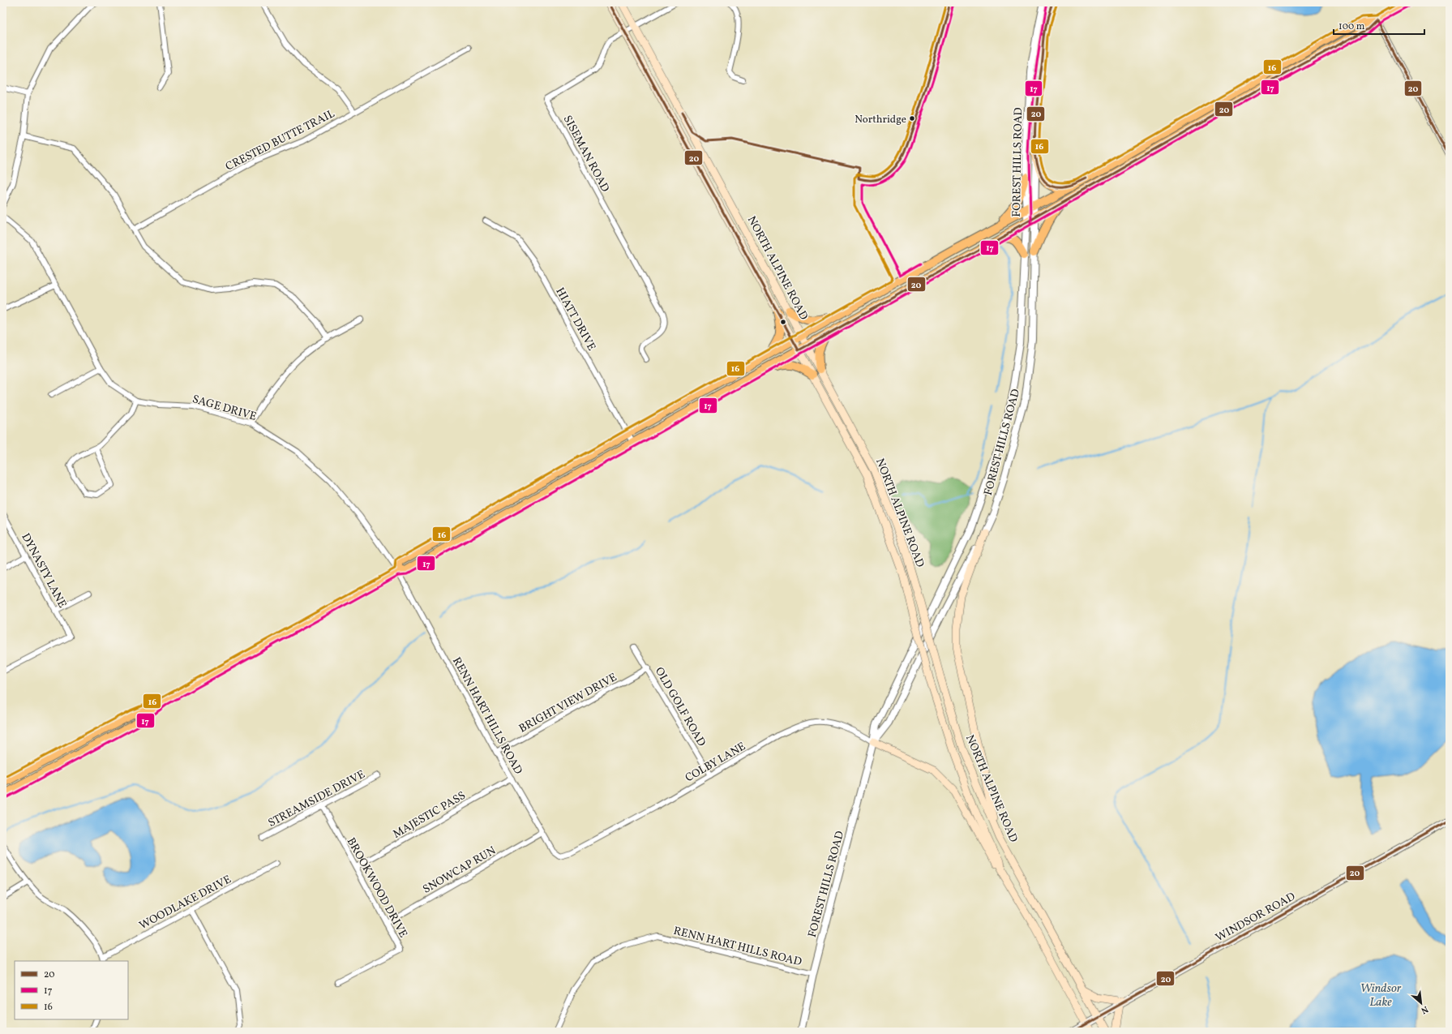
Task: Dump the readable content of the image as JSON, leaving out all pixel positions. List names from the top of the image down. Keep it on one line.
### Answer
{"streets":{"main road":["NORTH ALPINE ROAD"],"street":["CRESTED BUTTE TRAIL","SISEMAN ROAD","FOREST HILLS ROAD","HIATT DRIVE","SAGE DRIVE","DYNASTY LANE","BRIGHT VIEW DRIVE","OLD GOLF ROAD","RENN HART HILLS ROAD","COLBY LANE","STREAMSIDE DRIVE","MAJESTIC PASS","SNOWCAP RUN","BROOKWOOD DRIVE","WOODLAKE DRIVE","WINDSOR ROAD"]},"crossings":[["SISEMAN ROAD","NORTH ALPINE ROAD"],["FOREST HILLS ROAD","RENN HART HILLS ROAD"],["FOREST HILLS ROAD","COLBY LANE"],["NORTH ALPINE ROAD","WINDSOR ROAD"],["SAGE DRIVE","RENN HART HILLS ROAD"],["BRIGHT VIEW DRIVE","OLD GOLF ROAD"],["BRIGHT VIEW DRIVE","RENN HART HILLS ROAD"],["OLD GOLF ROAD","COLBY LANE"],["RENN HART HILLS ROAD","COLBY LANE"],["RENN HART HILLS ROAD","MAJESTIC PASS"],["RENN HART HILLS ROAD","SNOWCAP RUN"],["STREAMSIDE DRIVE","BROOKWOOD DRIVE"],["MAJESTIC PASS","BROOKWOOD DRIVE"],["SNOWCAP RUN","BROOKWOOD DRIVE"]],"water":["Windsor Lake"],"places":["Northridge"],"lines":["transit line 20","transit line 16","transit line 17"],"legend":["20","17","16"],"scale_bar":"100 m","north":"bottom right"}
